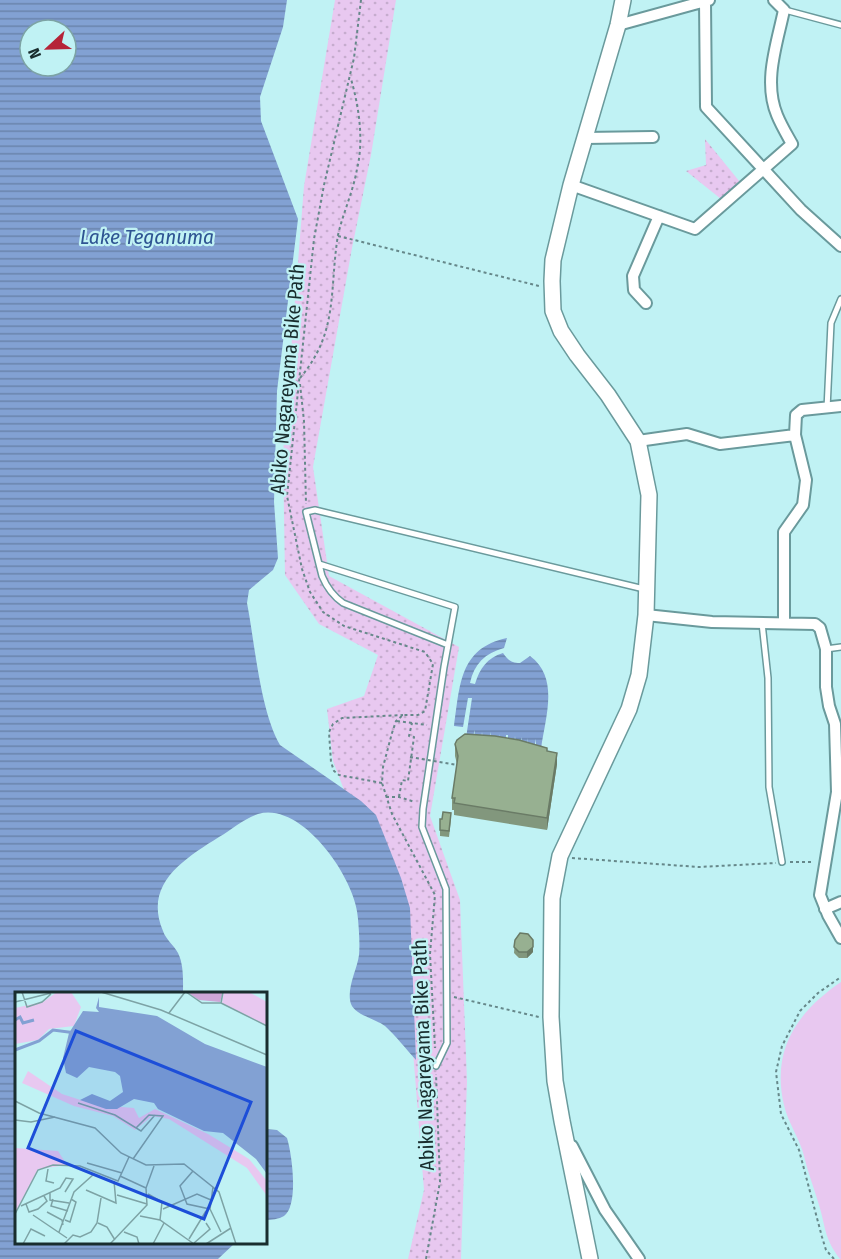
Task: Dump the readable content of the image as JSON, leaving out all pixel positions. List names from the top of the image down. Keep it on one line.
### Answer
{"streets":{"path":["Abiko Nagareyama Bike Path"]},"water":["Lake Teganuma"],"north":"left"}
